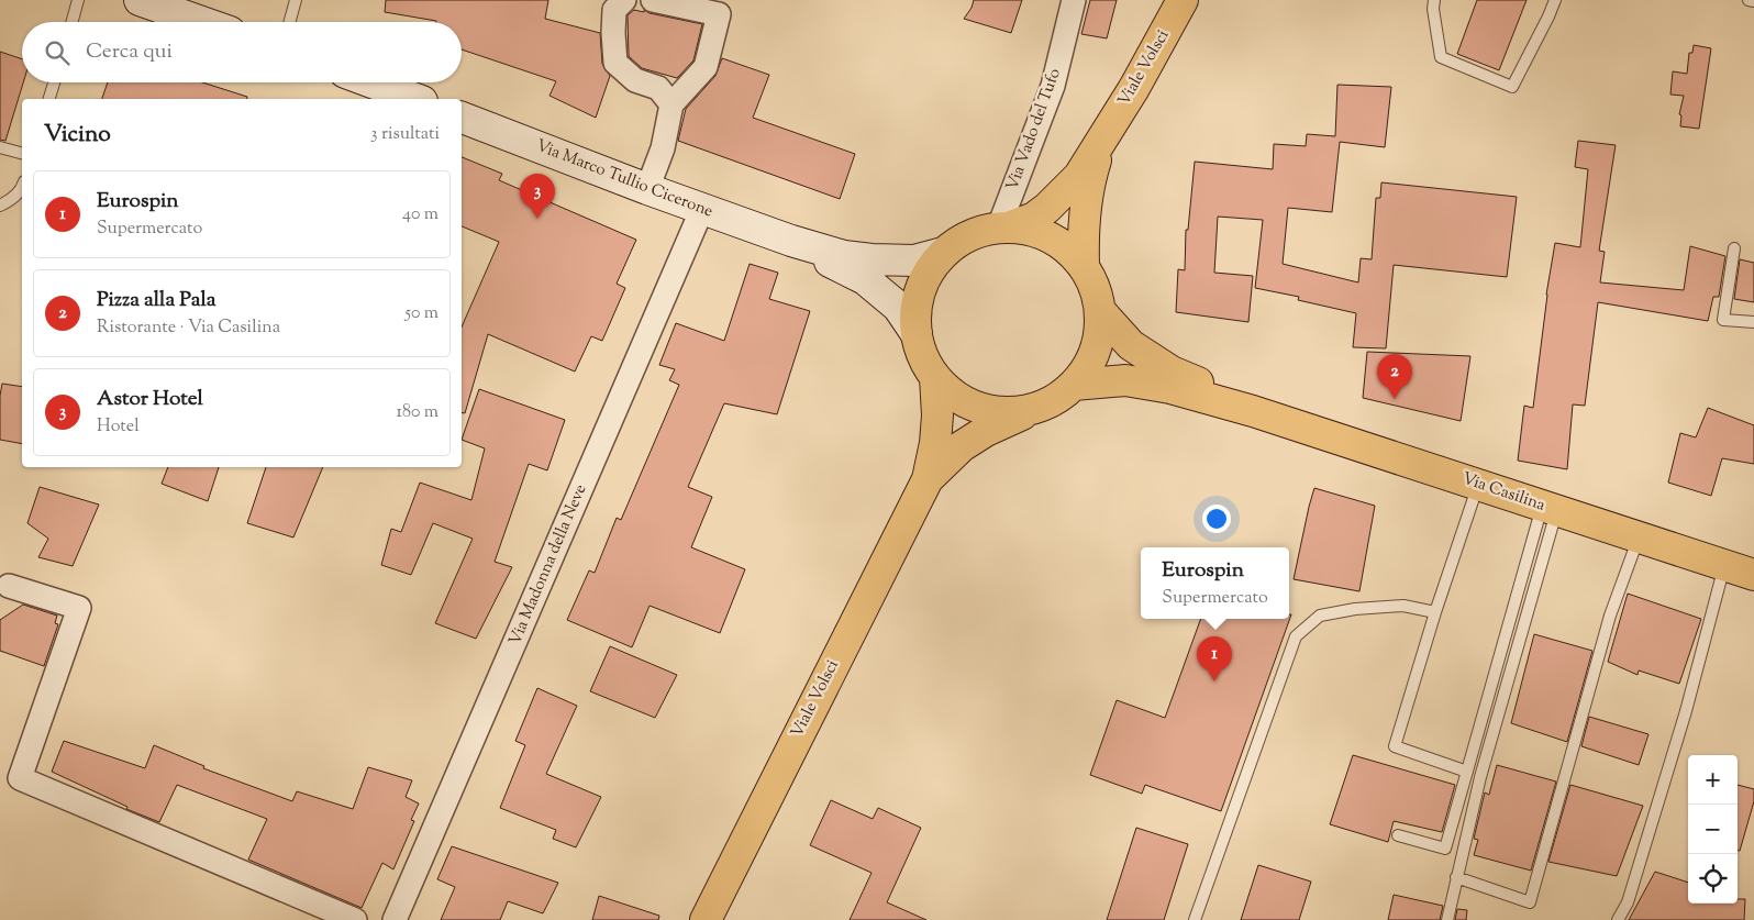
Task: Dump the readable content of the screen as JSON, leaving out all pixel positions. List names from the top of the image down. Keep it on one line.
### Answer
{"streets":{"main road":["Viale Volsci","Via Marco Tullio Cicerone","Via Casilina"],"street":["Via Vado del Tufo","Via Madonna della Neve"]},"crossings":[["Viale Volsci","Via Vado del Tufo"],["Viale Volsci","Via Marco Tullio Cicerone"],["Viale Volsci","Via Casilina"],["Via Vado del Tufo","Via Marco Tullio Cicerone"],["Via Vado del Tufo","Via Casilina"],["Via Marco Tullio Cicerone","Via Casilina"],["Via Marco Tullio Cicerone","Via Madonna della Neve"]],"page":{"search":"Cerca qui","heading":["Vicino","3 risultati"],"list":[{"mark":"1","name":"Eurospin","note":"Supermercato","value":"40 m"},{"mark":"2","name":"Pizza alla Pala","note":"Ristorante · Via Casilina","value":"50 m"},{"mark":"3","name":"Astor Hotel","note":"Hotel","value":"180 m"}],"pins":["3","2","1"],"popup":["Eurospin","Supermercato"],"map_buttons":["+","−"]}}
